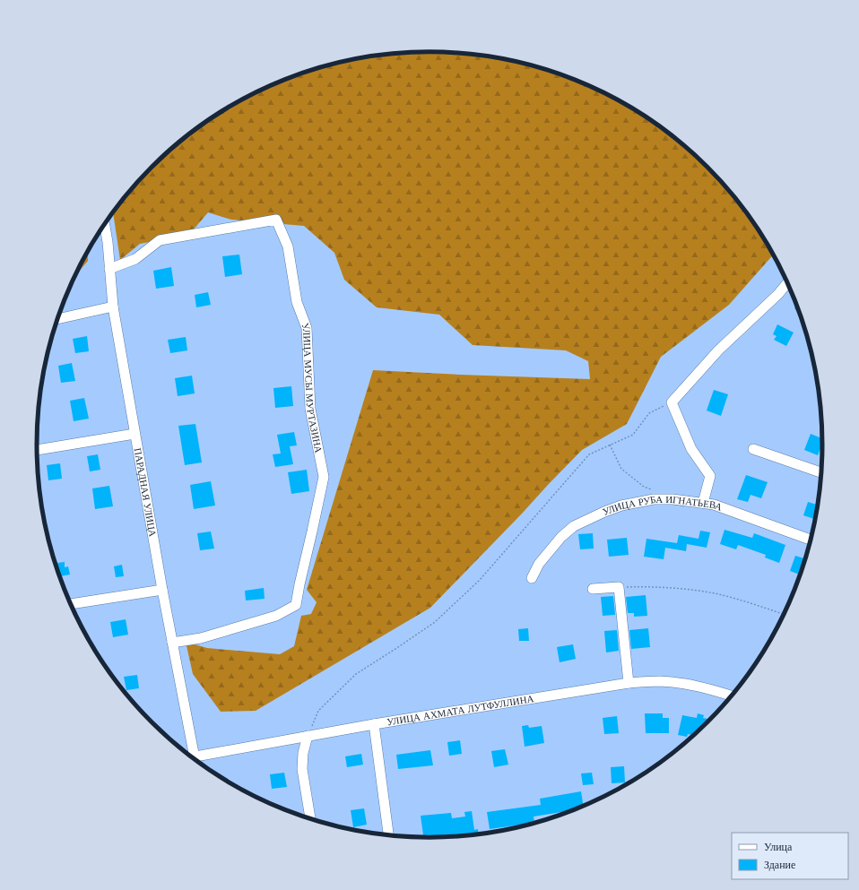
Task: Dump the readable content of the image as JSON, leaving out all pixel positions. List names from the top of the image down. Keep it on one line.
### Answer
{"streets":{"street":["УЛИЦА МУСЫ МУРТАЗИНА","ПАРАДНАЯ УЛИЦА","УЛИЦА РУБА ИГНАТЬЕВА","УЛИЦА АХМАТА ЛУТФУЛЛИНА"]},"crossings":[["УЛИЦА МУСЫ МУРТАЗИНА","ПАРАДНАЯ УЛИЦА"]],"legend":["Улица","Здание"]}
